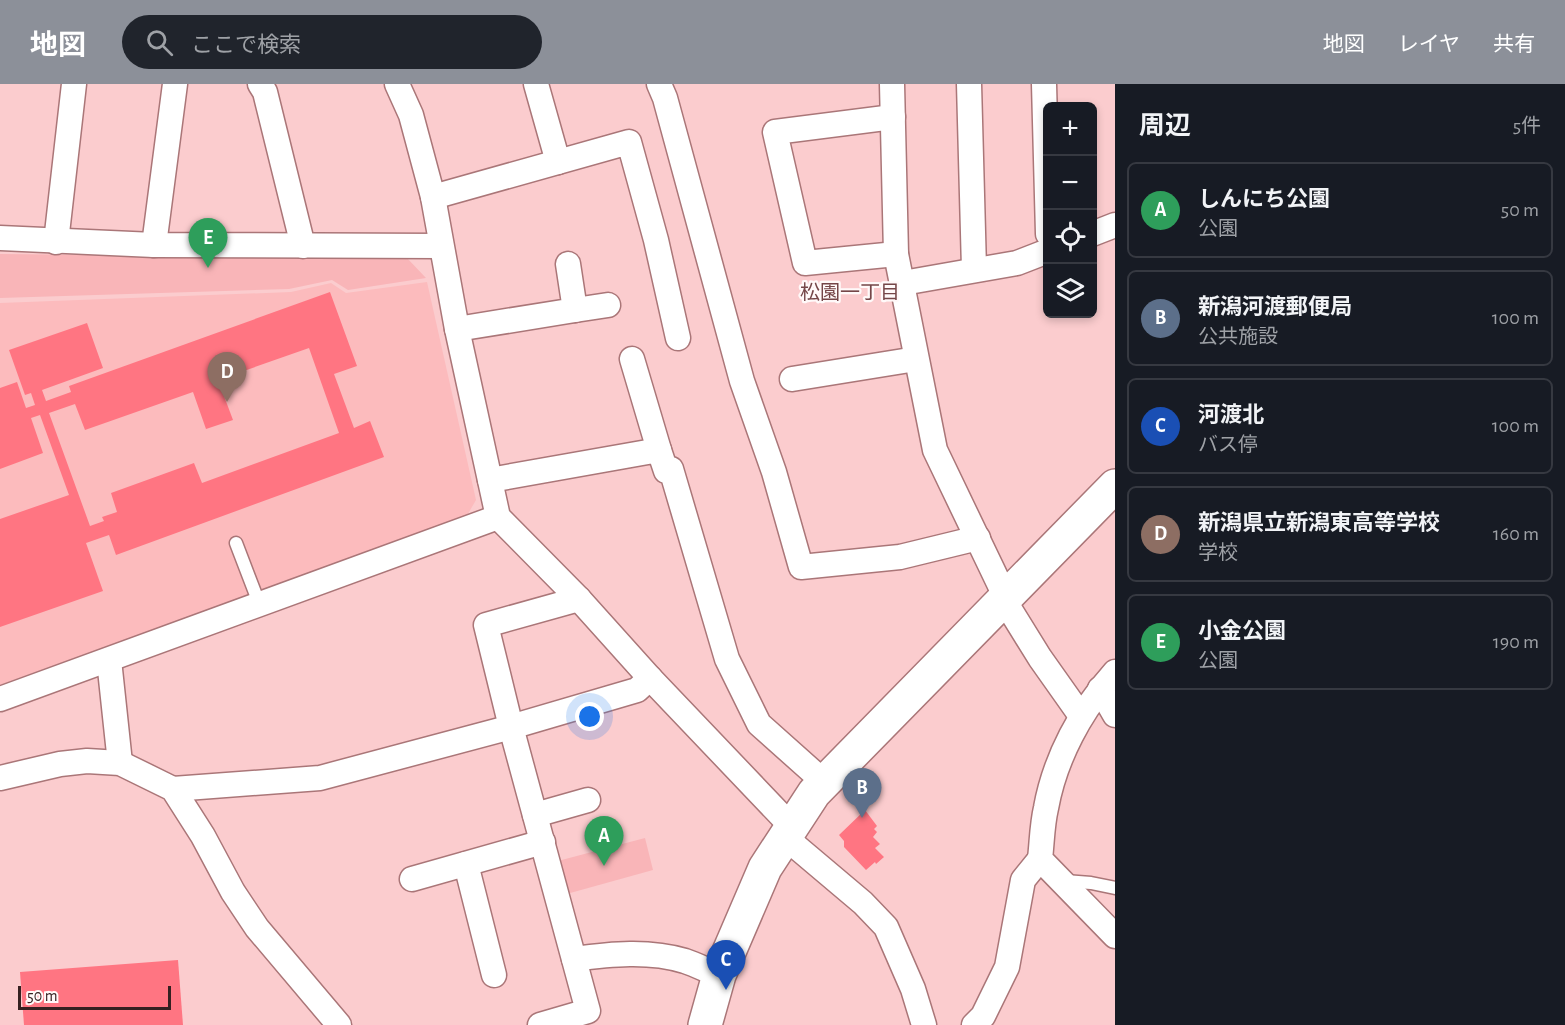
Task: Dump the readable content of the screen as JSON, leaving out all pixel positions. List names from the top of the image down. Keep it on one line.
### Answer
{"districts":["松園一丁目"],"scale_bar":"50 m","page":{"header":"地図","search":"ここで検索","nav":["地図","レイヤ","共有"],"heading":["周辺","5件"],"map_buttons":["+","−"],"list":[{"mark":"A","name":"しんにち公園","note":"公園","value":"50 m"},{"mark":"B","name":"新潟河渡郵便局","note":"公共施設","value":"100 m"},{"mark":"C","name":"河渡北","note":"バス停","value":"100 m"},{"mark":"D","name":"新潟県立新潟東高等学校","note":"学校","value":"160 m"},{"mark":"E","name":"小金公園","note":"公園","value":"190 m"}],"pins":["E","D","B","A","C"],"scale":"50 m"}}
